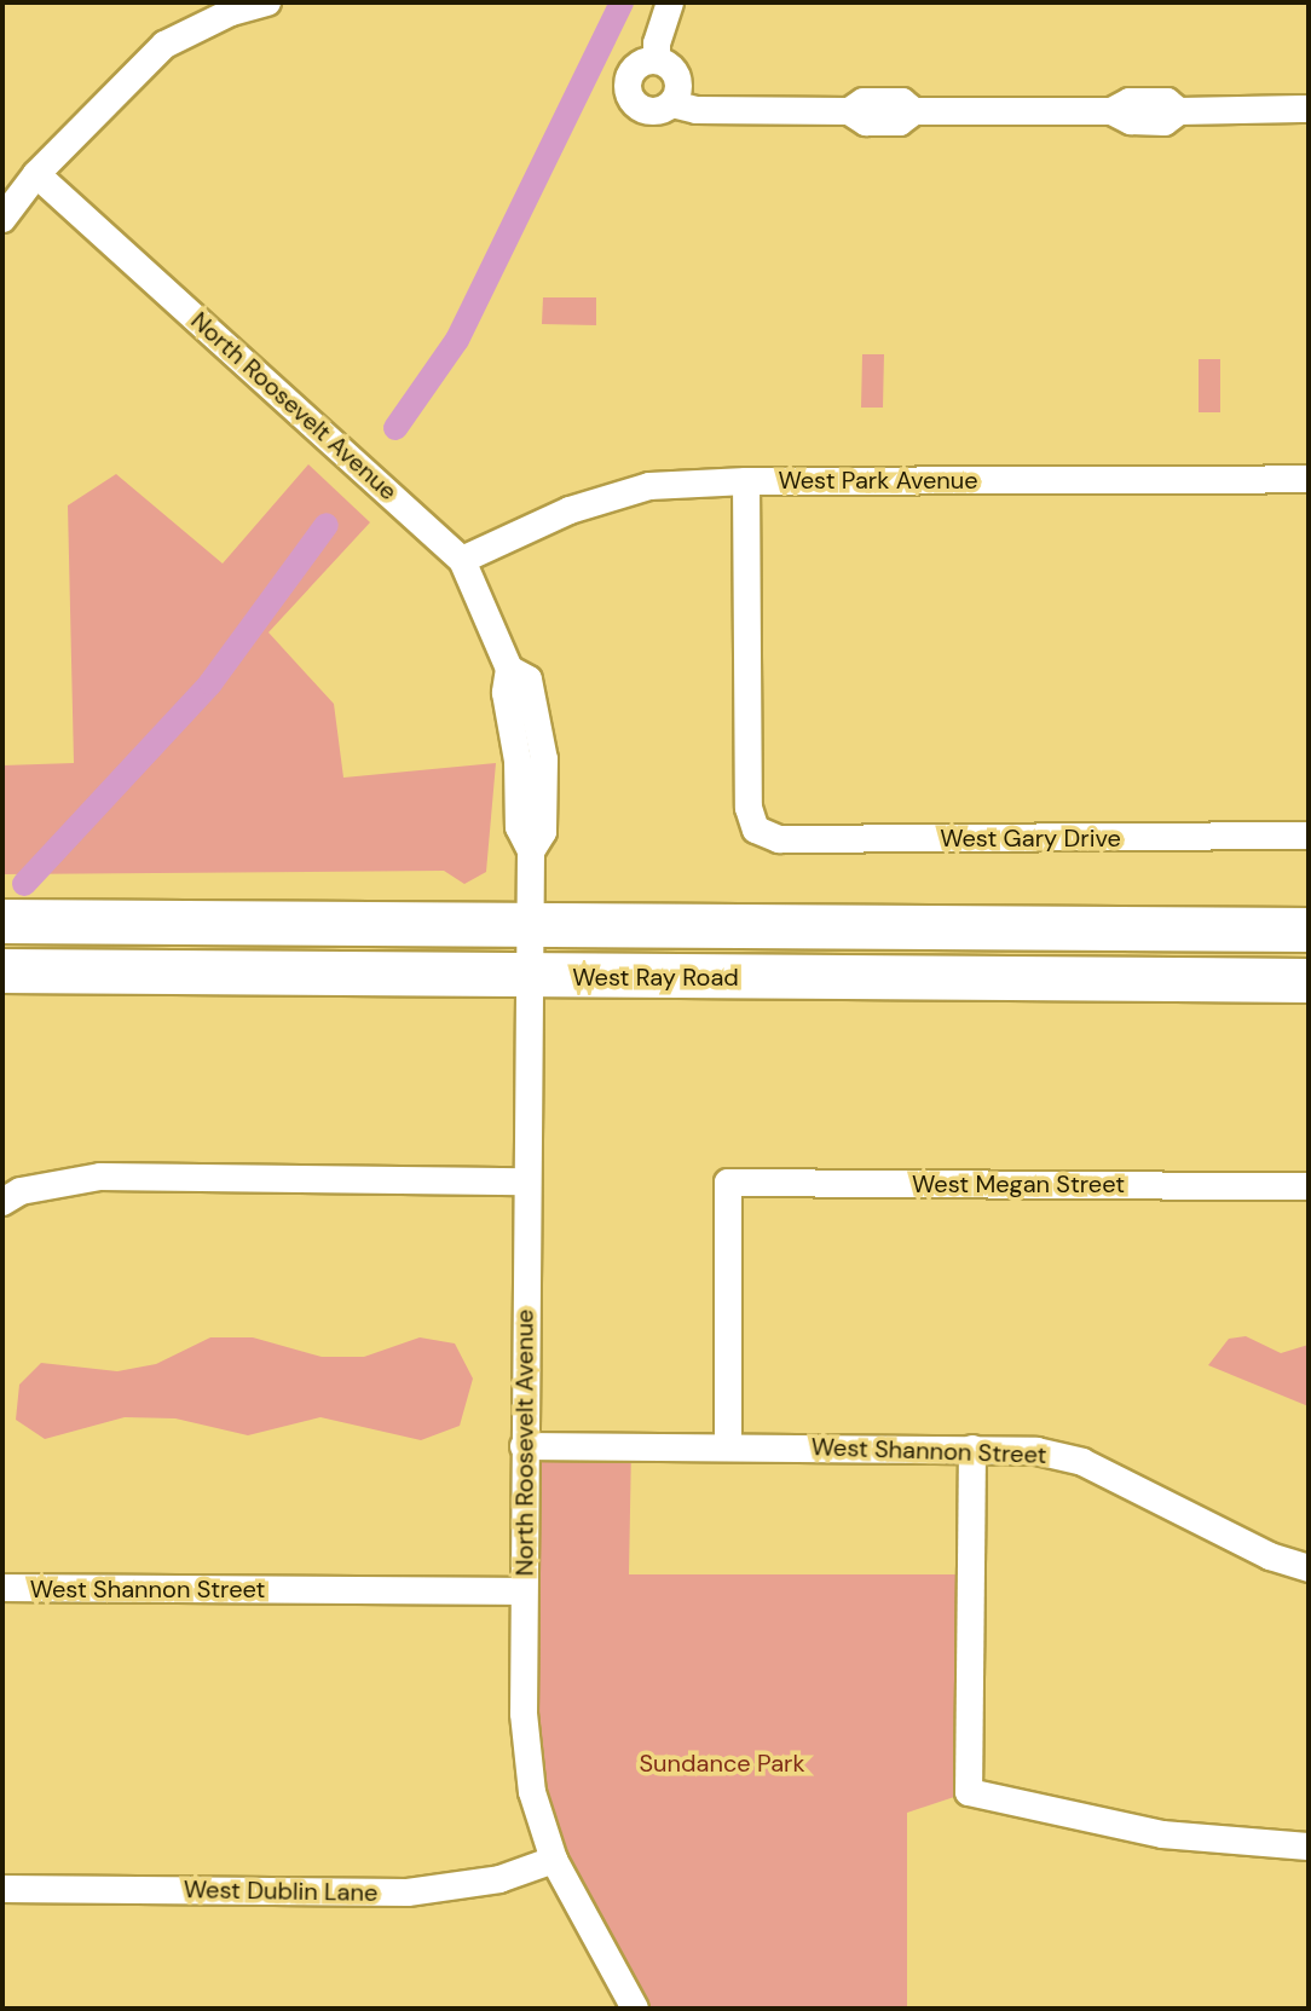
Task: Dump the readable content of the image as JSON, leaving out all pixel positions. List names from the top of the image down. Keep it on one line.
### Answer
{"streets":{"main road":["West Ray Road"],"street":["North Roosevelt Avenue","West Park Avenue","West Gary Drive","West Megan Street","West Shannon Street","West Dublin Lane"]},"crossings":[["North Roosevelt Avenue","West Park Avenue"],["North Roosevelt Avenue","West Ray Road"],["North Roosevelt Avenue","West Shannon Street"],["North Roosevelt Avenue","West Dublin Lane"],["West Park Avenue","West Gary Drive"],["West Megan Street","West Shannon Street"]],"parks":["Sundance Park"]}
